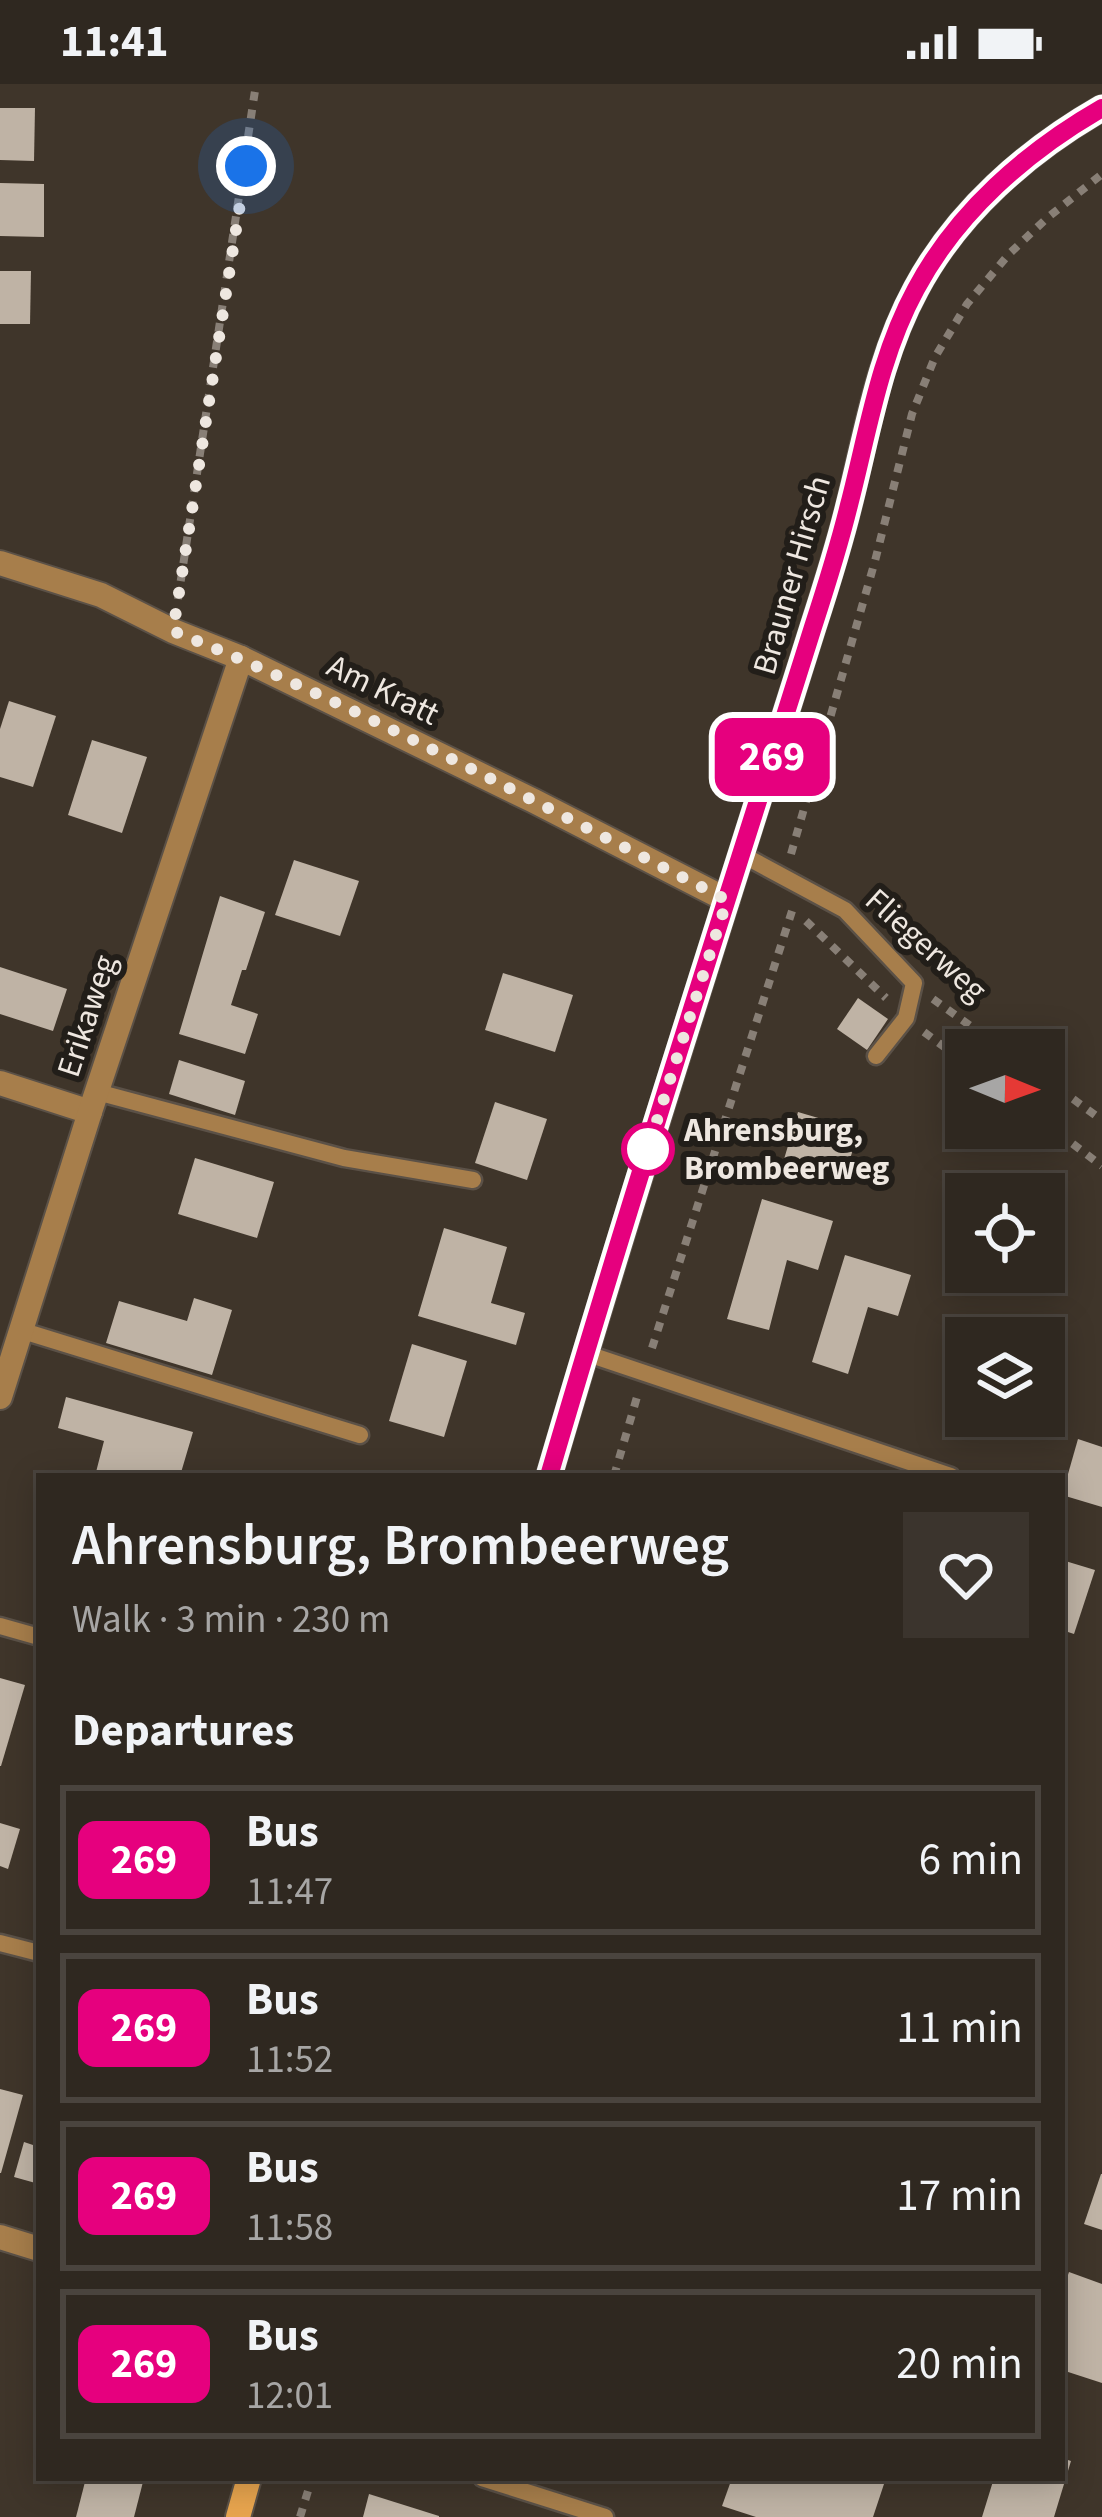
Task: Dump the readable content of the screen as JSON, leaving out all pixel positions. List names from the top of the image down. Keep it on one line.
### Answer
{"streets":{"street":["Brauner Hirsch","Am Kratt","Erikaweg"],"lane":["Fliegerweg"]},"crossings":[["Brauner Hirsch","Am Kratt"],["Brauner Hirsch","Fliegerweg"],["Am Kratt","Erikaweg"]],"places":["Ahrensburg, Brombeerweg"],"lines":["bus line 269"],"north":"right","page":{"status":"11:41","on_map":"269","heading":[["Ahrensburg, Brombeerweg","Walk · 3 min · 230 m"],"Departures"],"list":[{"mark":"269","name":"Bus","note":"11:47","value":"6 min"},{"mark":"269","name":"Bus","note":"11:52","value":"11 min"},{"mark":"269","name":"Bus","note":"11:58","value":"17 min"},{"mark":"269","name":"Bus","note":"12:01","value":"20 min"}]}}
